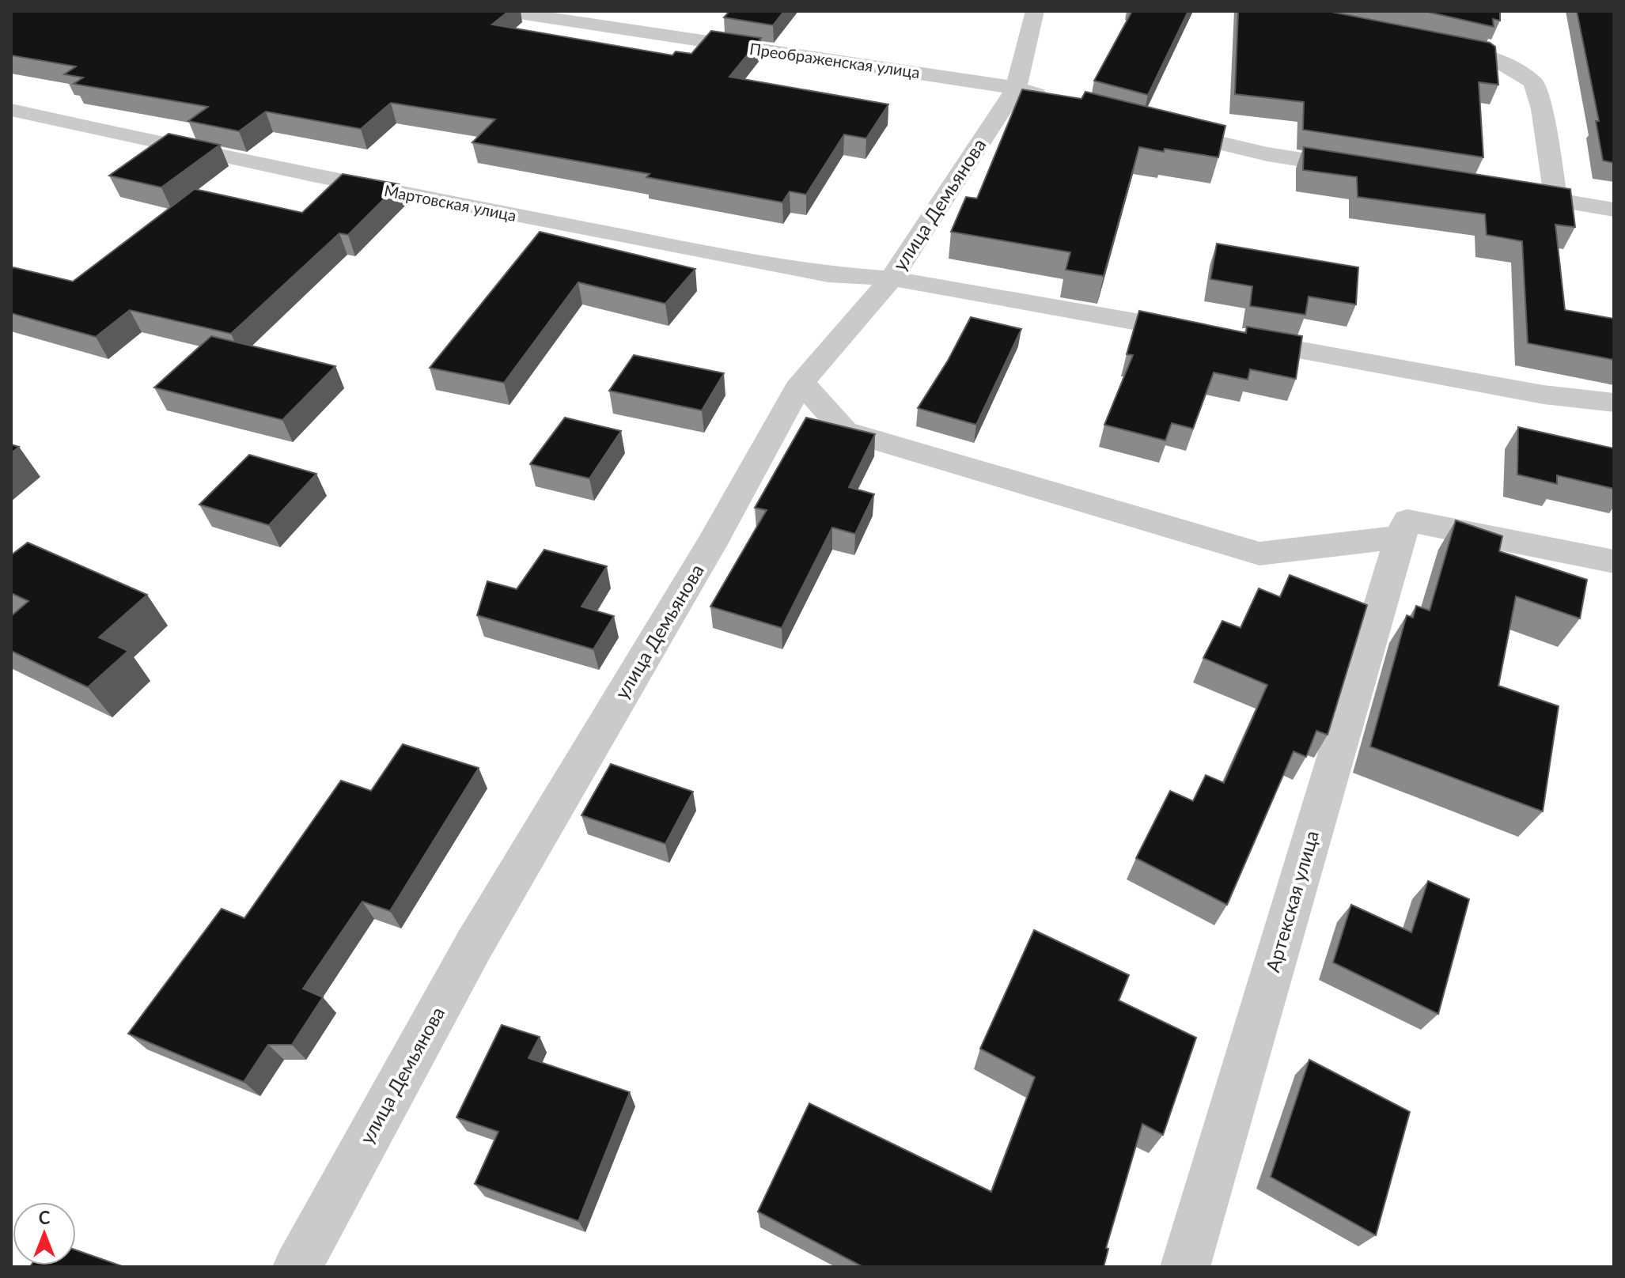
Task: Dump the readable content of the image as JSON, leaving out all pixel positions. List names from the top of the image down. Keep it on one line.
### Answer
{"streets":{"street":["Преображенская улица","Мартовская улица","улица Демьянова","Артекская улица"]},"crossings":[["Преображенская улица","улица Демьянова"],["Мартовская улица","улица Демьянова"]],"north":"top"}
